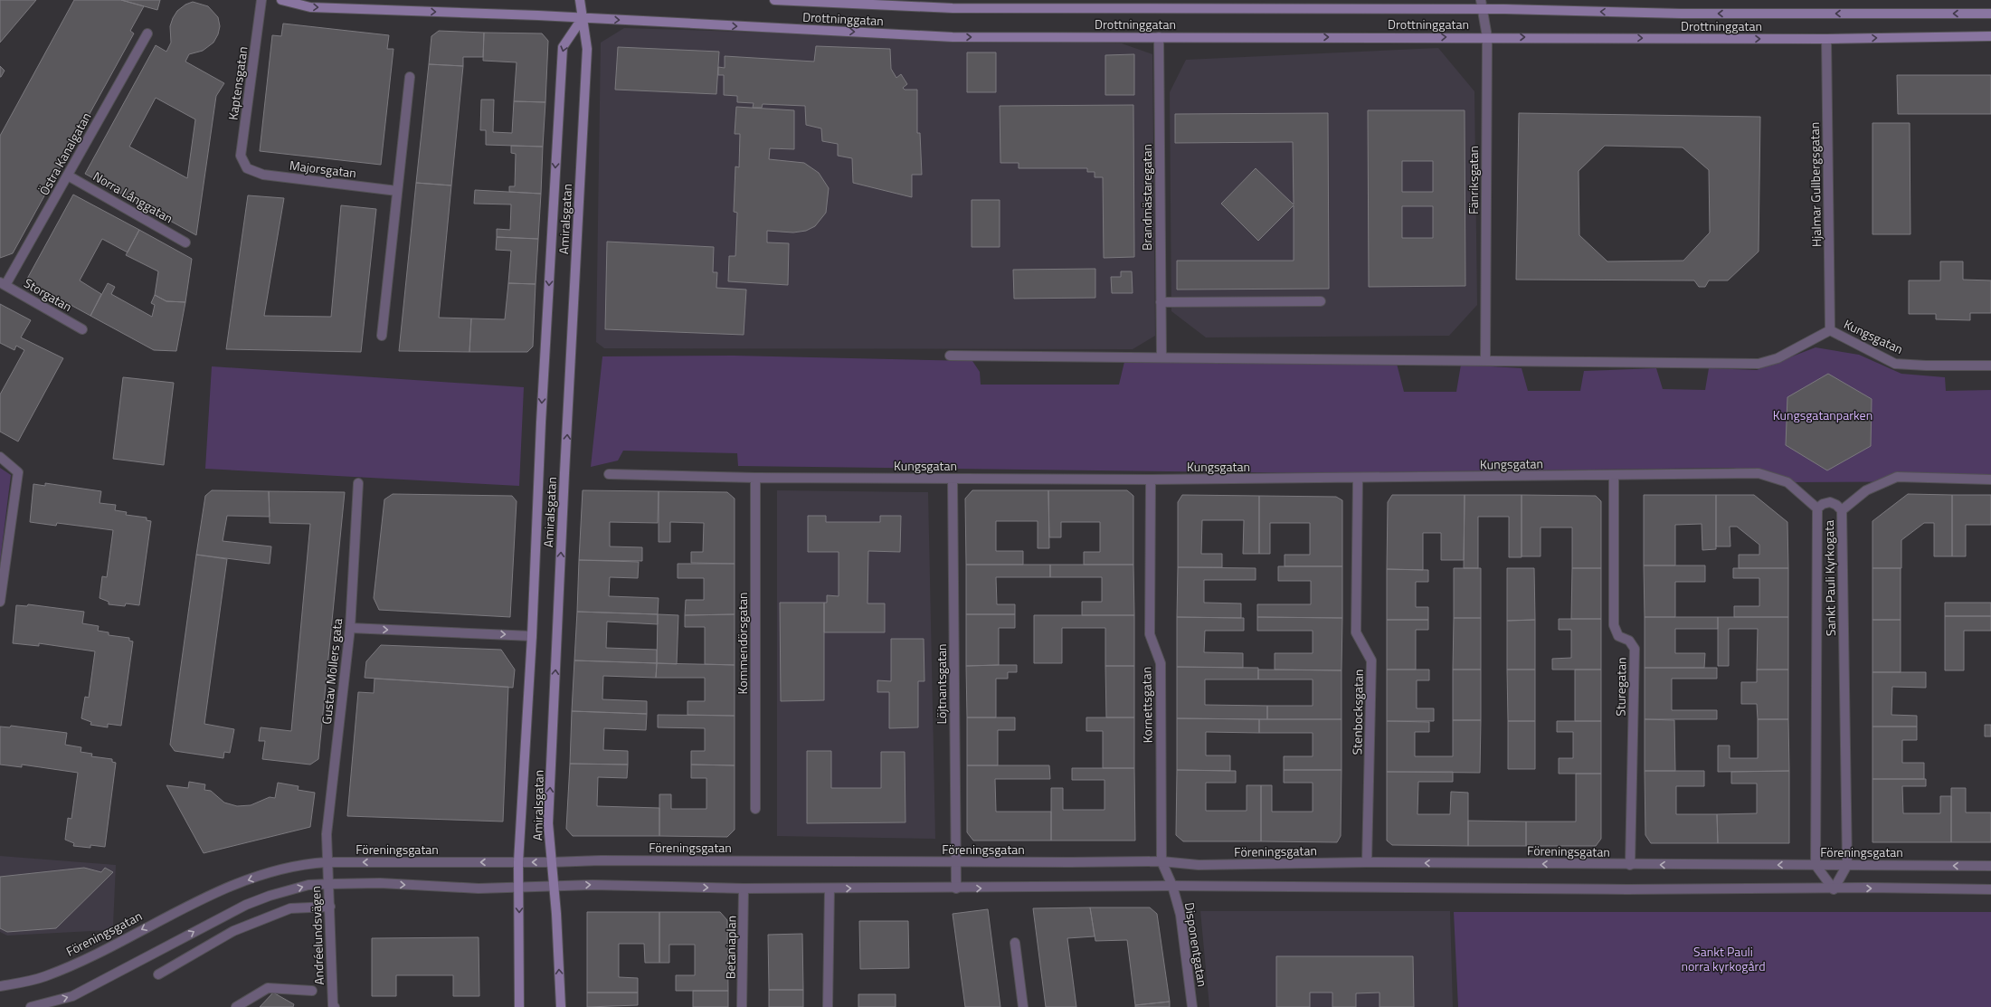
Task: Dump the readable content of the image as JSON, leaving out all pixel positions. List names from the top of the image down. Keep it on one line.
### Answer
{"streets":{"main road":["Drottninggatan","Amiralsgatan"],"street":["Kaptensgatan","Östra Kanalgatan","Majorsgatan","Fänriksgatan","Hjalmar Gullbergsgatan","Norra Långgatan","Brandmästaregatan","Storgatan","Kungsgatan","Sankt Pauli Kyrkogata","Kommendörsgatan","Gustav Möllers gata","Löjtnantsgatan","Sturegatan","Kornettsgatan","Stenbocksgatan","Föreningsgatan","Andréelundsvägen","Disponentgatan","Betaniaplan"]},"crossings":[["Drottninggatan","Fänriksgatan"],["Drottninggatan","Hjalmar Gullbergsgatan"],["Drottninggatan","Brandmästaregatan"],["Drottninggatan","Amiralsgatan"],["Kaptensgatan","Majorsgatan"],["Östra Kanalgatan","Norra Långgatan"],["Östra Kanalgatan","Storgatan"],["Fänriksgatan","Kungsgatan"],["Hjalmar Gullbergsgatan","Kungsgatan"],["Brandmästaregatan","Kungsgatan"],["Amiralsgatan","Föreningsgatan"],["Kungsgatan","Sankt Pauli Kyrkogata"],["Kungsgatan","Kommendörsgatan"],["Kungsgatan","Löjtnantsgatan"],["Kungsgatan","Sturegatan"],["Kungsgatan","Kornettsgatan"],["Kungsgatan","Stenbocksgatan"],["Sankt Pauli Kyrkogata","Föreningsgatan"],["Gustav Möllers gata","Föreningsgatan"],["Gustav Möllers gata","Andréelundsvägen"],["Löjtnantsgatan","Föreningsgatan"],["Sturegatan","Föreningsgatan"],["Kornettsgatan","Föreningsgatan"],["Kornettsgatan","Disponentgatan"],["Stenbocksgatan","Föreningsgatan"],["Föreningsgatan","Andréelundsvägen"]],"parks":["Kungsgatanparken","Sankt Pauli norra kyrkogård"]}
